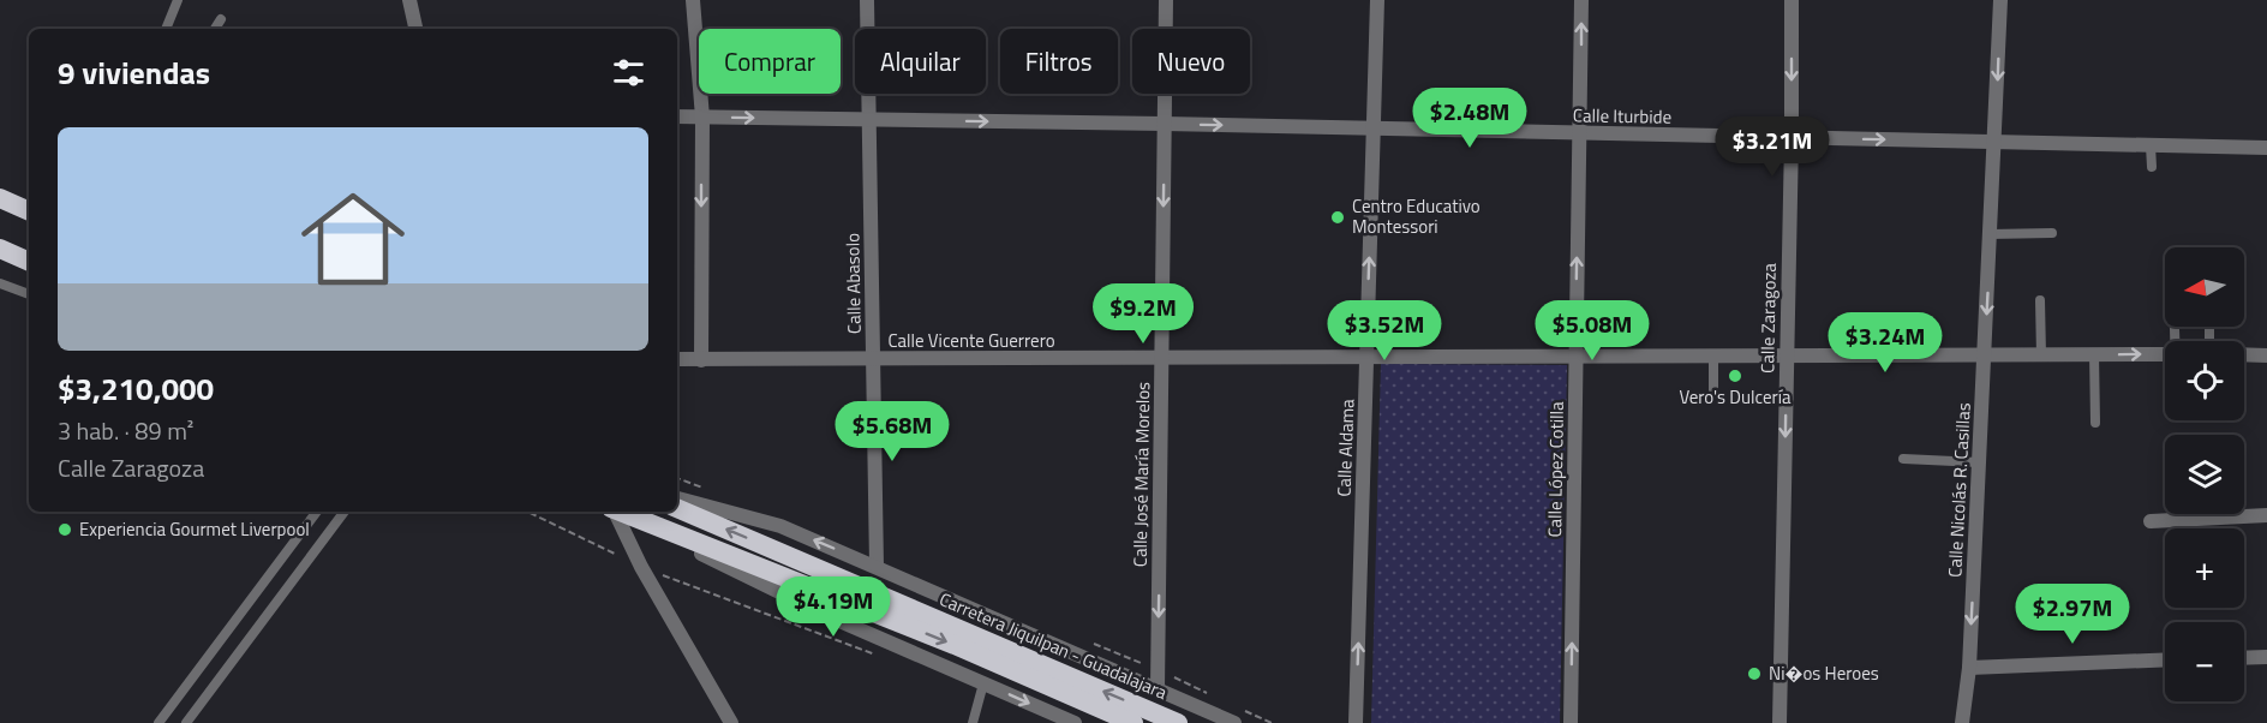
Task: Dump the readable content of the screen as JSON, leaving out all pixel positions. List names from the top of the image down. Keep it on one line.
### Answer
{"streets":{"highway":["Carretera Jiquilpan - Guadalajara"],"street":["Calle Iturbide","Calle Abasolo","Calle Zaragoza","Calle Vicente Guerrero","Calle Aldama","Calle López Cotilla","Calle José María Morelos","Calle Nicolás R. Casillas"]},"crossings":[["Calle Iturbide","Calle Abasolo"],["Calle Iturbide","Calle Zaragoza"],["Calle Iturbide","Calle Aldama"],["Calle Iturbide","Calle López Cotilla"],["Calle Iturbide","Calle José María Morelos"],["Calle Iturbide","Calle Nicolás R. Casillas"],["Calle Abasolo","Calle Vicente Guerrero"],["Calle Zaragoza","Calle Vicente Guerrero"],["Calle Vicente Guerrero","Calle Aldama"],["Calle Vicente Guerrero","Calle López Cotilla"],["Calle Vicente Guerrero","Calle José María Morelos"],["Calle Vicente Guerrero","Calle Nicolás R. Casillas"]],"one_way":["Calle Iturbide","Calle Zaragoza","Calle Aldama","Calle López Cotilla","Calle José María Morelos","Calle Nicolás R. Casillas"],"places":["Centro Educativo Montessori","Vero's Dulcería","Experiencia Gourmet Liverpool","Ni�os Heroes"],"north":"left","page":{"chip":["Comprar","Alquilar","Filtros","Nuevo"],"heading":"9 viviendas","price":["$2.48M","$3.21M","$9.2M","$3.52M","$5.08M","$3.24M","$5.68M","$4.19M","$2.97M"],"list":[{"name":"$3,210,000","note":"3 hab. · 89 m² · Calle Zaragoza"}],"map_buttons":["+","−"]}}
